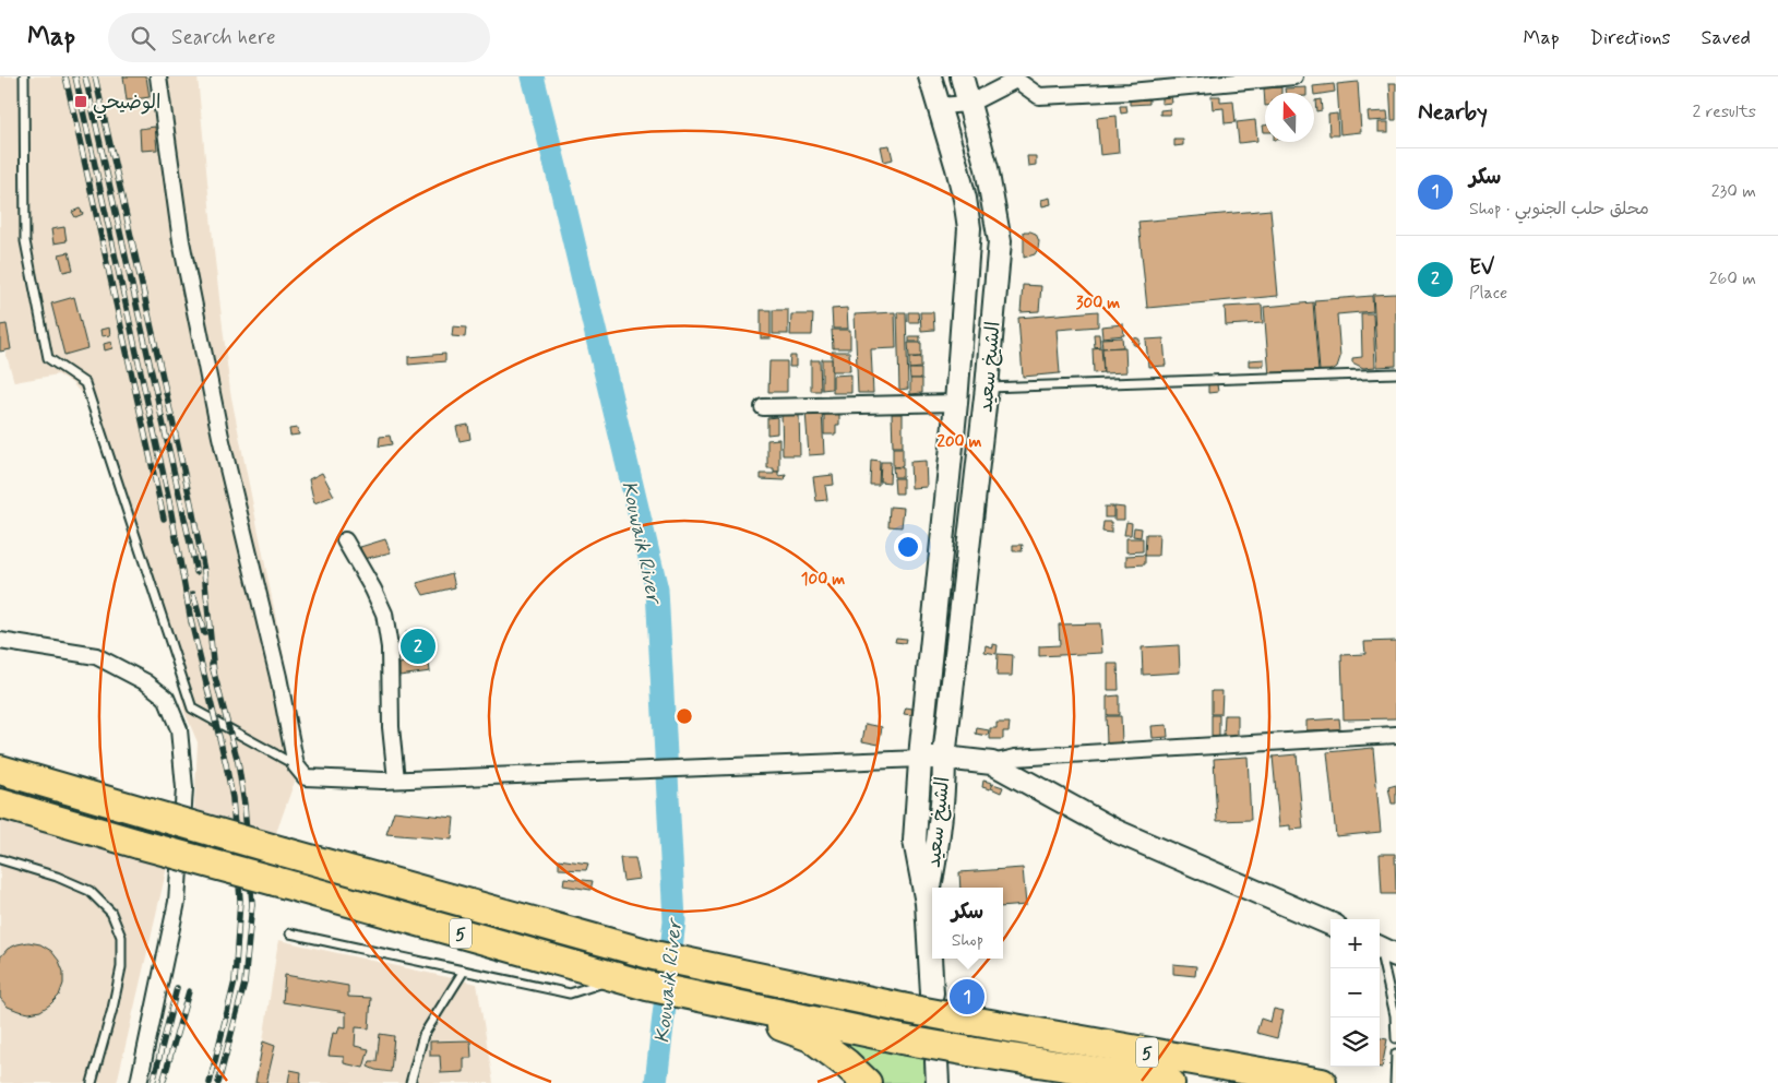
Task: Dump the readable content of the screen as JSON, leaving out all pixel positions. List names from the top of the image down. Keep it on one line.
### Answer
{"streets":{"highway":["5"],"main road":["الشيخ سعيد"]},"water":["Kouwaik River"],"places":{"transit":["الوضيحي"]},"north":"top","page":{"header":"Map","search":"Search here","nav":["Map","Directions","Saved"],"heading":["Nearby","2 results"],"list":[{"mark":"1","name":"سكر","note":"Shop · محلق حلب الجنوبي","value":"230 m"},{"mark":"2","name":"EV","note":"Place","value":"260 m"}],"pins":["2","1"],"popup":["سكر","Shop"],"map_buttons":["+","−"]},"rings":["300 m","200 m","100 m"]}
